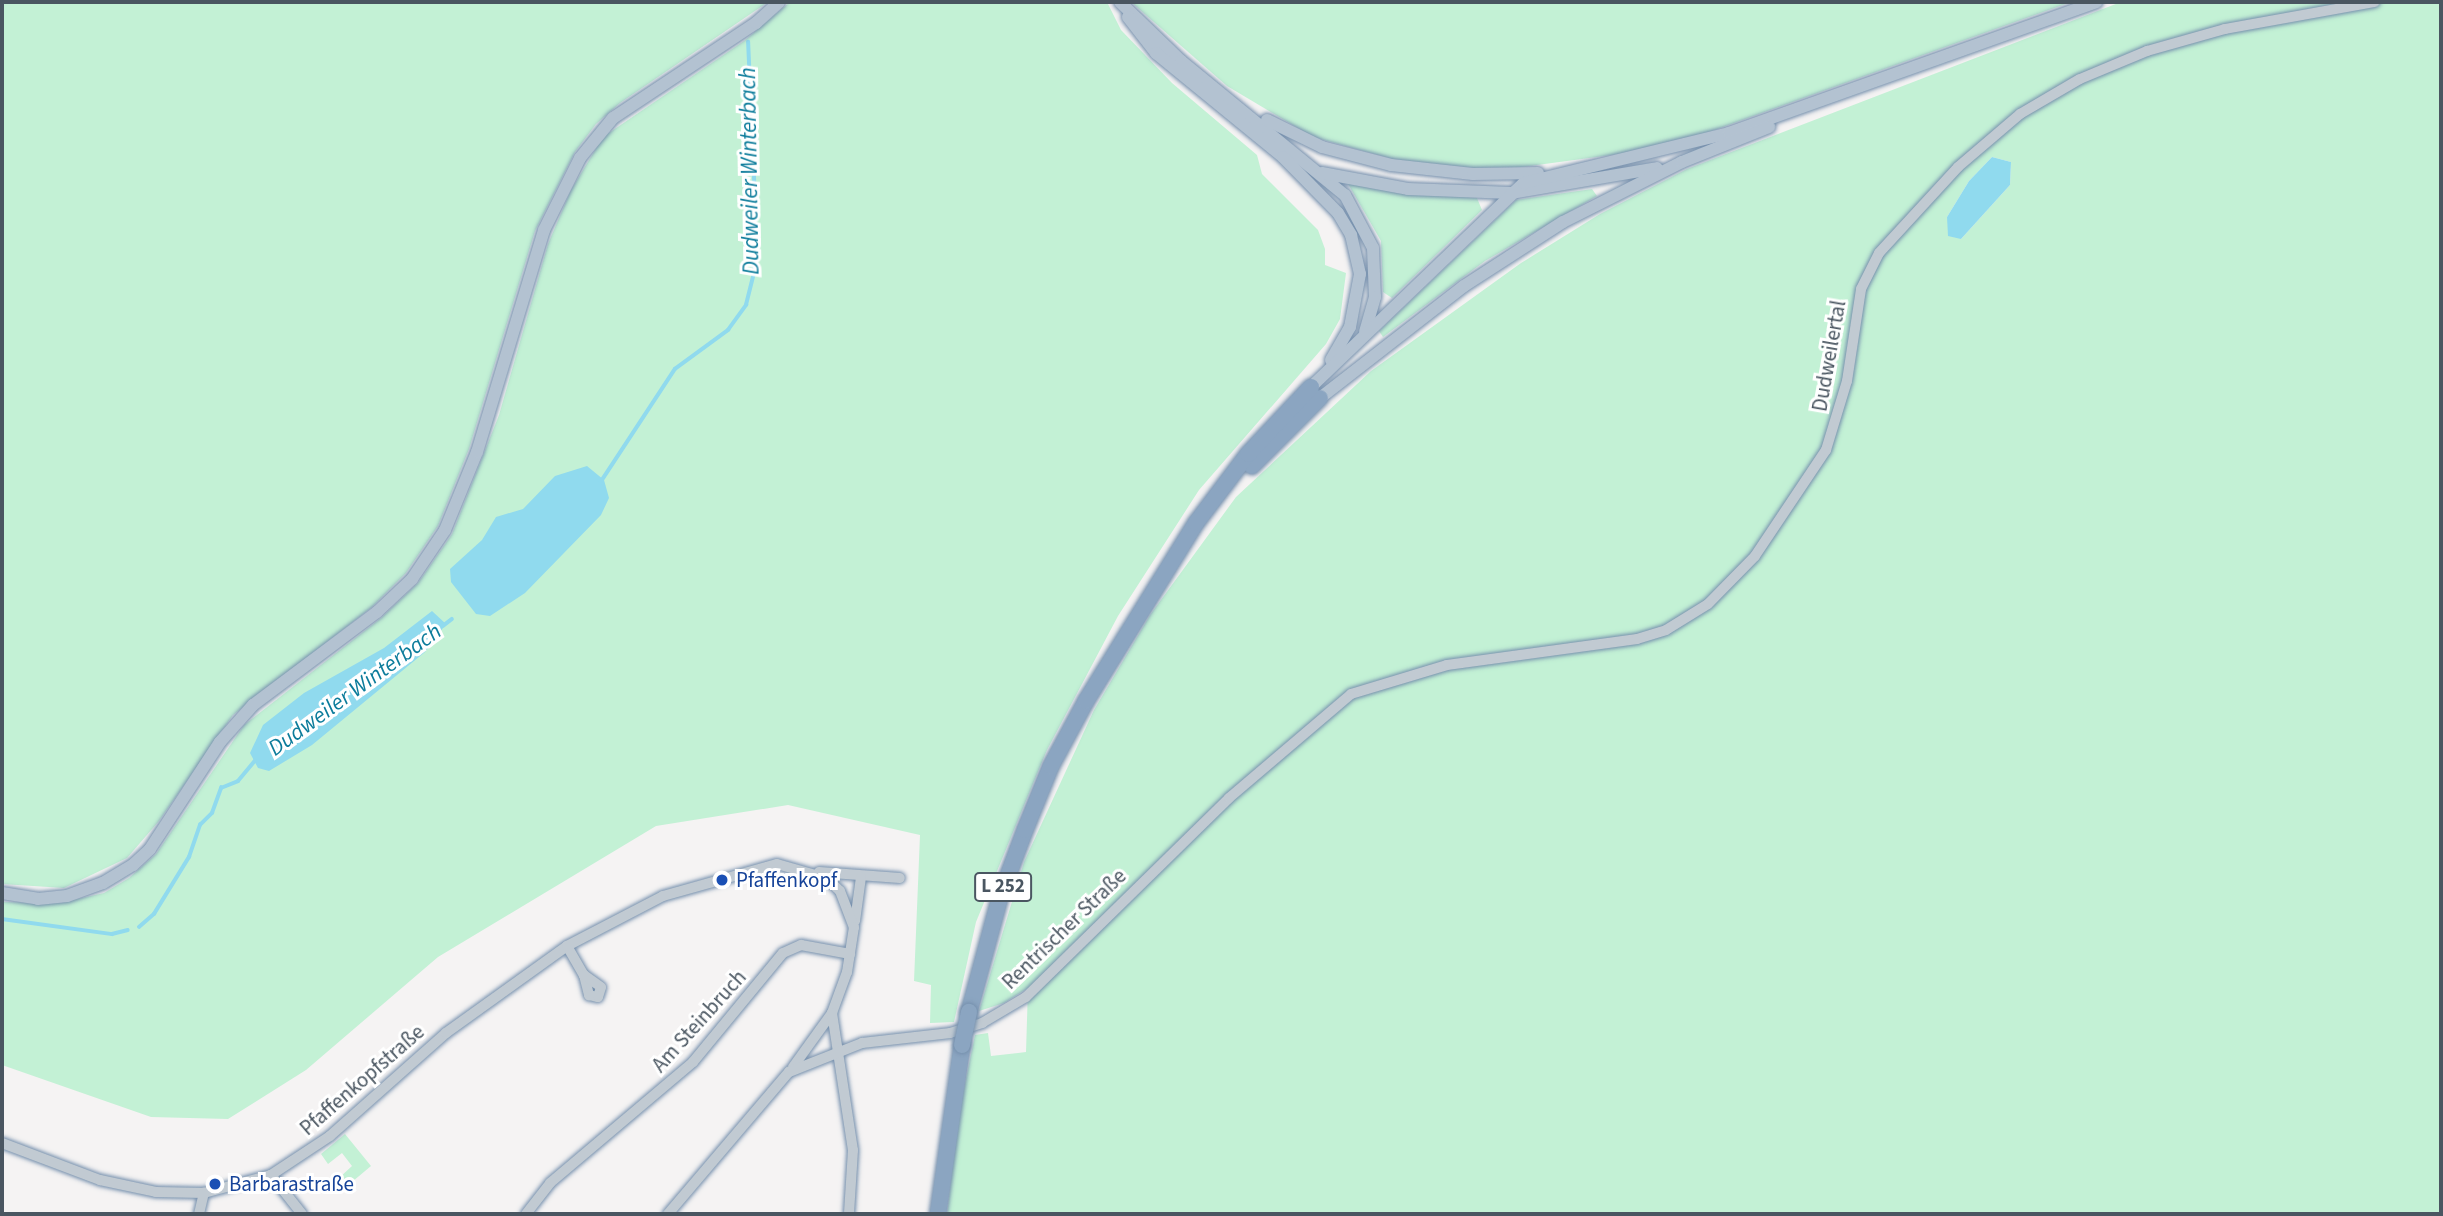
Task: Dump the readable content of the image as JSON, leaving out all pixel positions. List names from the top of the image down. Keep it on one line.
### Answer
{"streets":{"highway":["L 252"],"street":["Dudweilertal","Rentrischer Straße","Am Steinbruch","Pfaffenkopfstraße"]},"crossings":[["Dudweilertal","Rentrischer Straße"]],"water":["Dudweiler Winterbach"],"places":["Pfaffenkopf","Barbarastraße"]}
